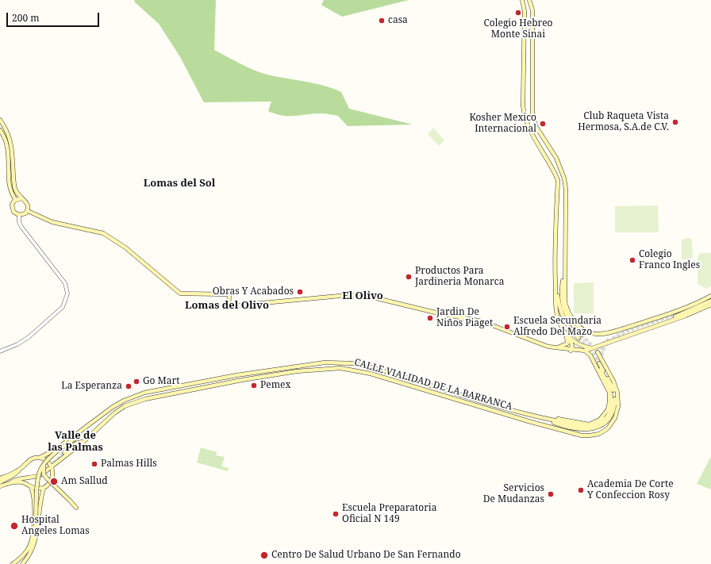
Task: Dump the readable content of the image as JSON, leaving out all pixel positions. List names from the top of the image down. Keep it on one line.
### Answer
{"streets":{"main road":["CALLE VIALIDAD DE LA BARRANCA"]},"districts":["Lomas del Sol","El Olivo","Lomas del Olivo","Valle de las Palmas"],"places":["Colegio Hebreo Monte Sinai","casa","Club Raqueta Vista Hermosa, S.A.de C.V.","Kosher Mexico Internacional","Colegio Franco Ingles","Productos Para Jardineria Monarca","Obras Y Acabados","Jardin De Niños Piaget","Escuela Secundaria Alfredo Del Mazo","Go Mart","Pemex","La Esperanza","Palmas Hills","Am Sallud","Academia De Corte Y Confeccion Rosy","Servicios De Mudanzas","Escuela Preparatoria Oficial N 149","Hospital Angeles Lomas","Centro De Salud Urbano De San Fernando"],"scale_bar":"200 m"}
